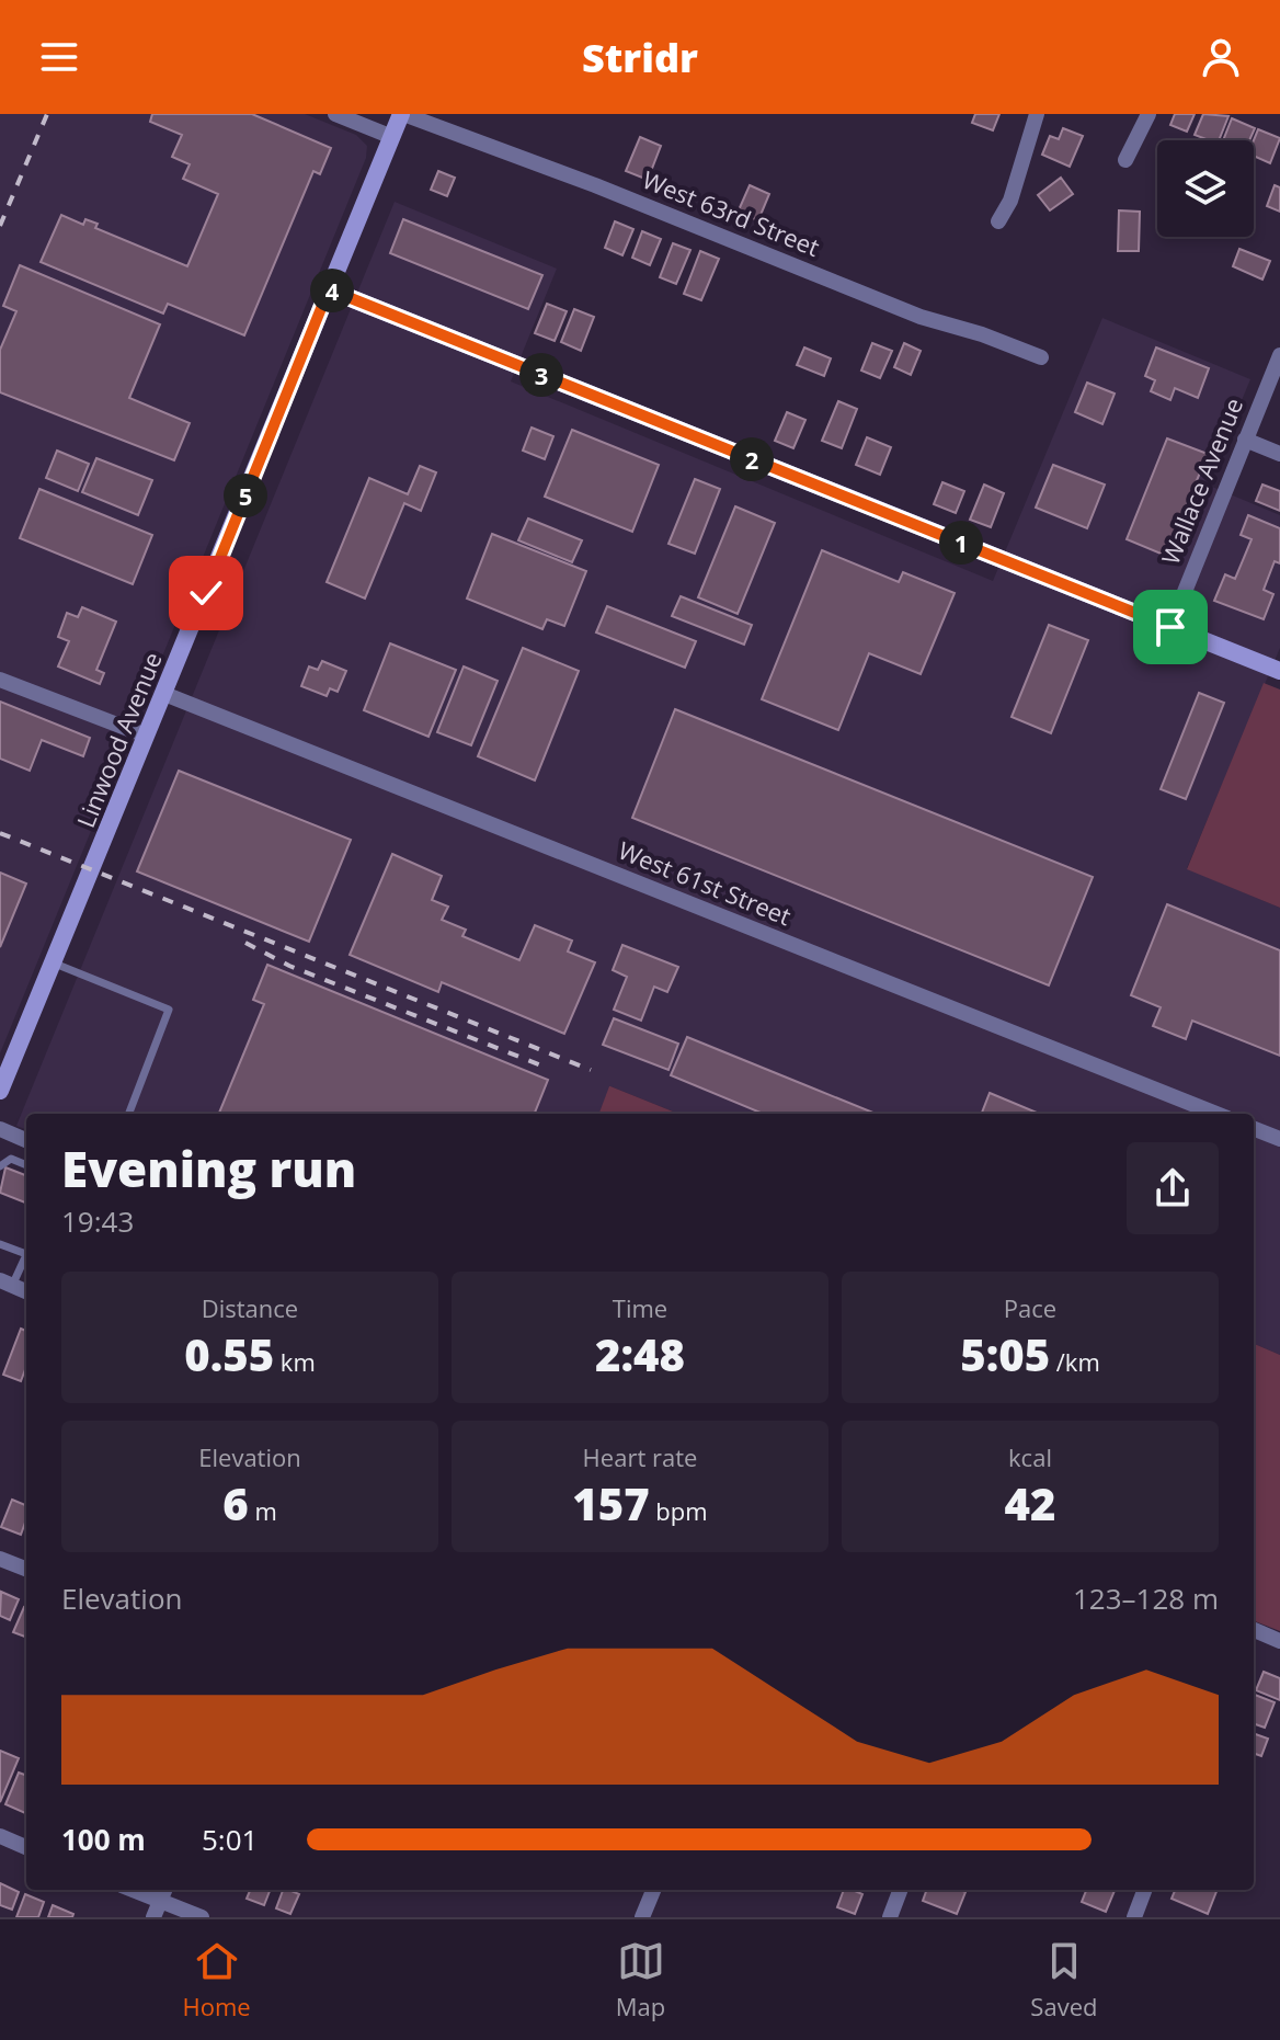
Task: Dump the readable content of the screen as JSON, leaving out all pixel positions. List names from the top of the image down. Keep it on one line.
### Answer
{"streets":{"main road":["Linwood Avenue"],"street":["West 63rd Street","Wallace Avenue","West 61st Street"]},"crossings":[["West 63rd Street","Linwood Avenue"],["Linwood Avenue","West 61st Street"]],"page":{"header":"Stridr","pins":["4","3","2","5","1"],"heading":["Evening run","19:43"],"stats":[["Distance","0.55 km"],["Time","2:48"],["Pace","5:05 /km"],["Elevation","6 m"],["Heart rate","157 bpm"],["kcal","42"]],"chart":["Elevation","123–128 m"],"list":[{"name":"100 m","note":"5:01"}],"tabs":["Home","Map","Saved"]}}
